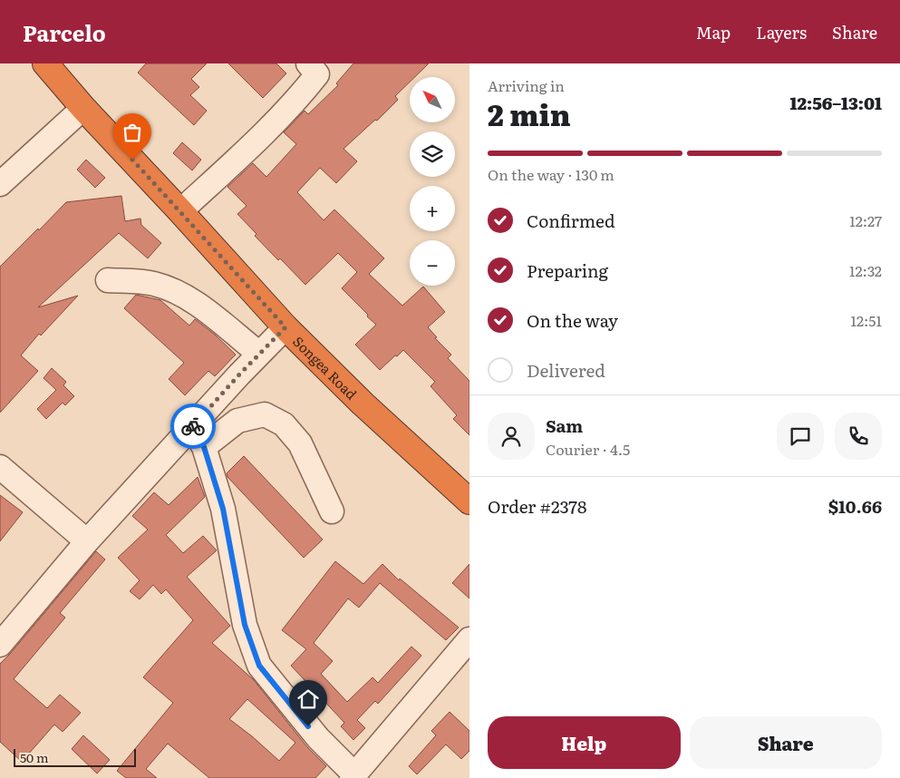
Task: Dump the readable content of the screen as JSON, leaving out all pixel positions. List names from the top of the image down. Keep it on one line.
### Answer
{"streets":{"highway":["Songea Road"]},"scale_bar":"50 m","north":"top left","page":{"header":"Parcelo","nav":["Map","Layers","Share"],"heading":["2 min","Arriving in","12:56–13:01"],"panel":["Sam","Courier · 4.5","Order #2378","$10.66"],"map_buttons":["+","−"],"bar":"On the way · 130 m","list":[["Confirmed","12:27"],["Preparing","12:32"],["On the way","12:51"],"Delivered"],"buttons":["Help","Share"],"scale":"50 m"}}
